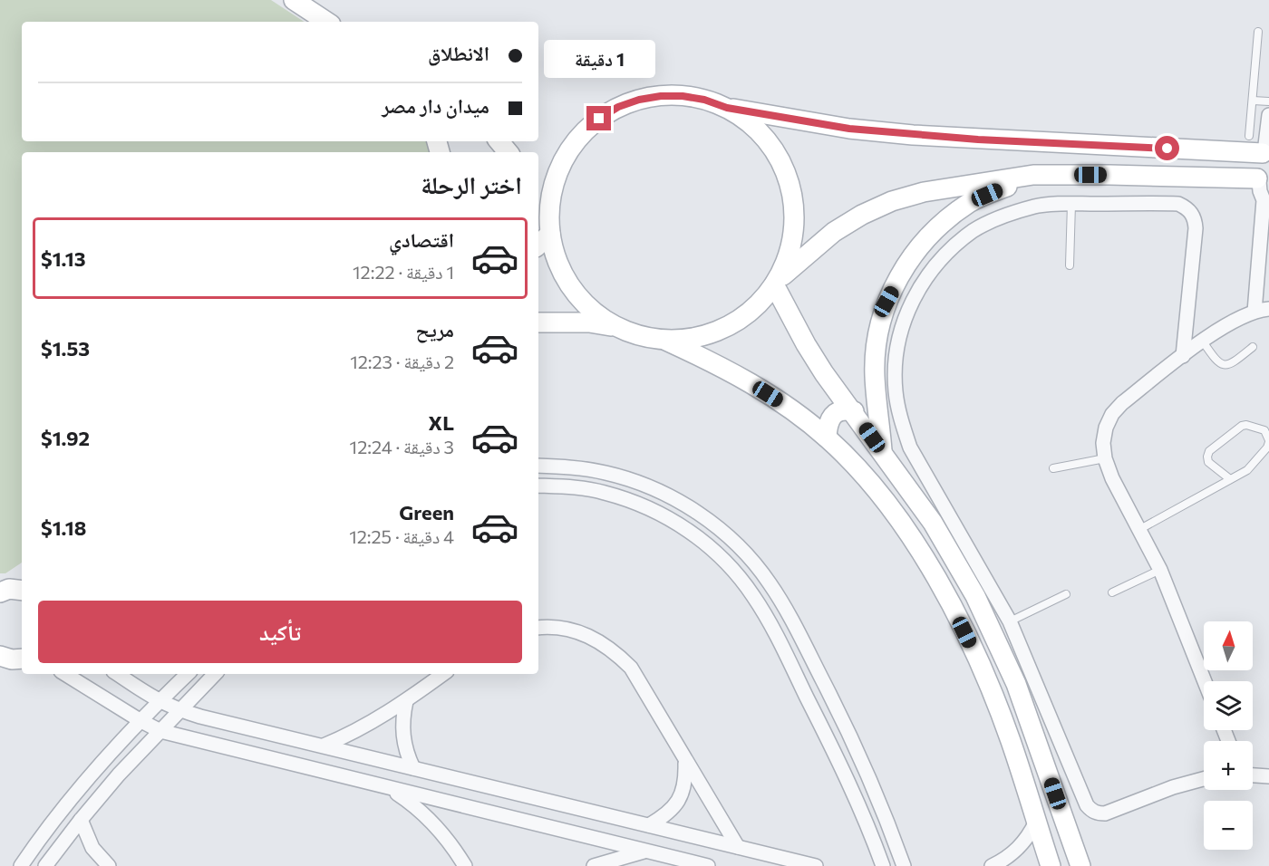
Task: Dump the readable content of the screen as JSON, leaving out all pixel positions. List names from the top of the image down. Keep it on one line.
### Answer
{"north":"top","page":{"banner":["الانطلاق","ميدان دار مصر"],"bubble":"1 دقيقة","heading":"اختر الرحلة","list":[{"name":"اقتصادي","note":"1 دقيقة · 12:22","value":"$1.13"},{"name":"مريح","note":"2 دقيقة · 12:23","value":"$1.53"},{"name":"XL","note":"3 دقيقة · 12:24","value":"$1.92"},{"name":"Green","note":"4 دقيقة · 12:25","value":"$1.18"}],"buttons":"تأكيد","map_buttons":["+","−"]}}
